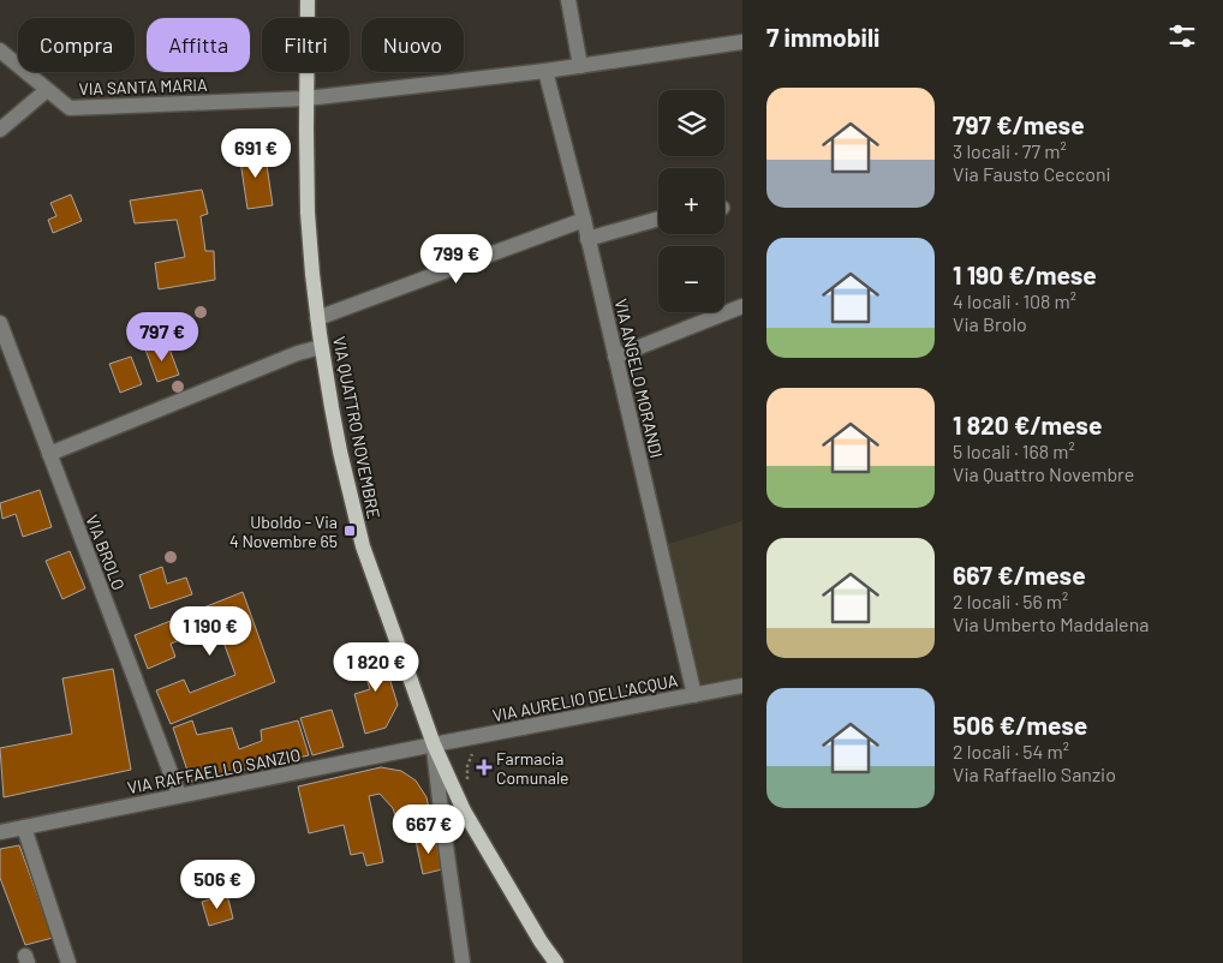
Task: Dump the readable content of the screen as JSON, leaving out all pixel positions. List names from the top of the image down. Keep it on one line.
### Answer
{"streets":{"main road":["VIA QUATTRO NOVEMBRE"],"street":["VIA SANTA MARIA","VIA ANGELO MORANDI","VIA BROLO","VIA AURELIO DELL'ACQUA","VIA RAFFAELLO SANZIO"]},"crossings":[["VIA SANTA MARIA","VIA ANGELO MORANDI"],["VIA SANTA MARIA","VIA QUATTRO NOVEMBRE"],["VIA ANGELO MORANDI","VIA AURELIO DELL'ACQUA"],["VIA QUATTRO NOVEMBRE","VIA AURELIO DELL'ACQUA"],["VIA QUATTRO NOVEMBRE","VIA RAFFAELLO SANZIO"],["VIA BROLO","VIA RAFFAELLO SANZIO"],["VIA AURELIO DELL'ACQUA","VIA RAFFAELLO SANZIO"]],"places":{"transit":["Uboldo - Via 4 Novembre 65"],"health":["Farmacia Comunale"]},"page":{"heading":"7 immobili","chip":["Compra","Affitta","Filtri","Nuovo"],"list":[{"name":"797 €/mese","note":"3 locali · 77 m² · Via Fausto Cecconi"},{"name":"1 190 €/mese","note":"4 locali · 108 m² · Via Brolo"},{"name":"1 820 €/mese","note":"5 locali · 168 m² · Via Quattro Novembre"},{"name":"667 €/mese","note":"2 locali · 56 m² · Via Umberto Maddalena"},{"name":"506 €/mese","note":"2 locali · 54 m² · Via Raffaello Sanzio"}],"map_buttons":["+","−"],"price":["691 €","799 €","797 €","1 190 €","1 820 €","667 €","506 €"]}}
